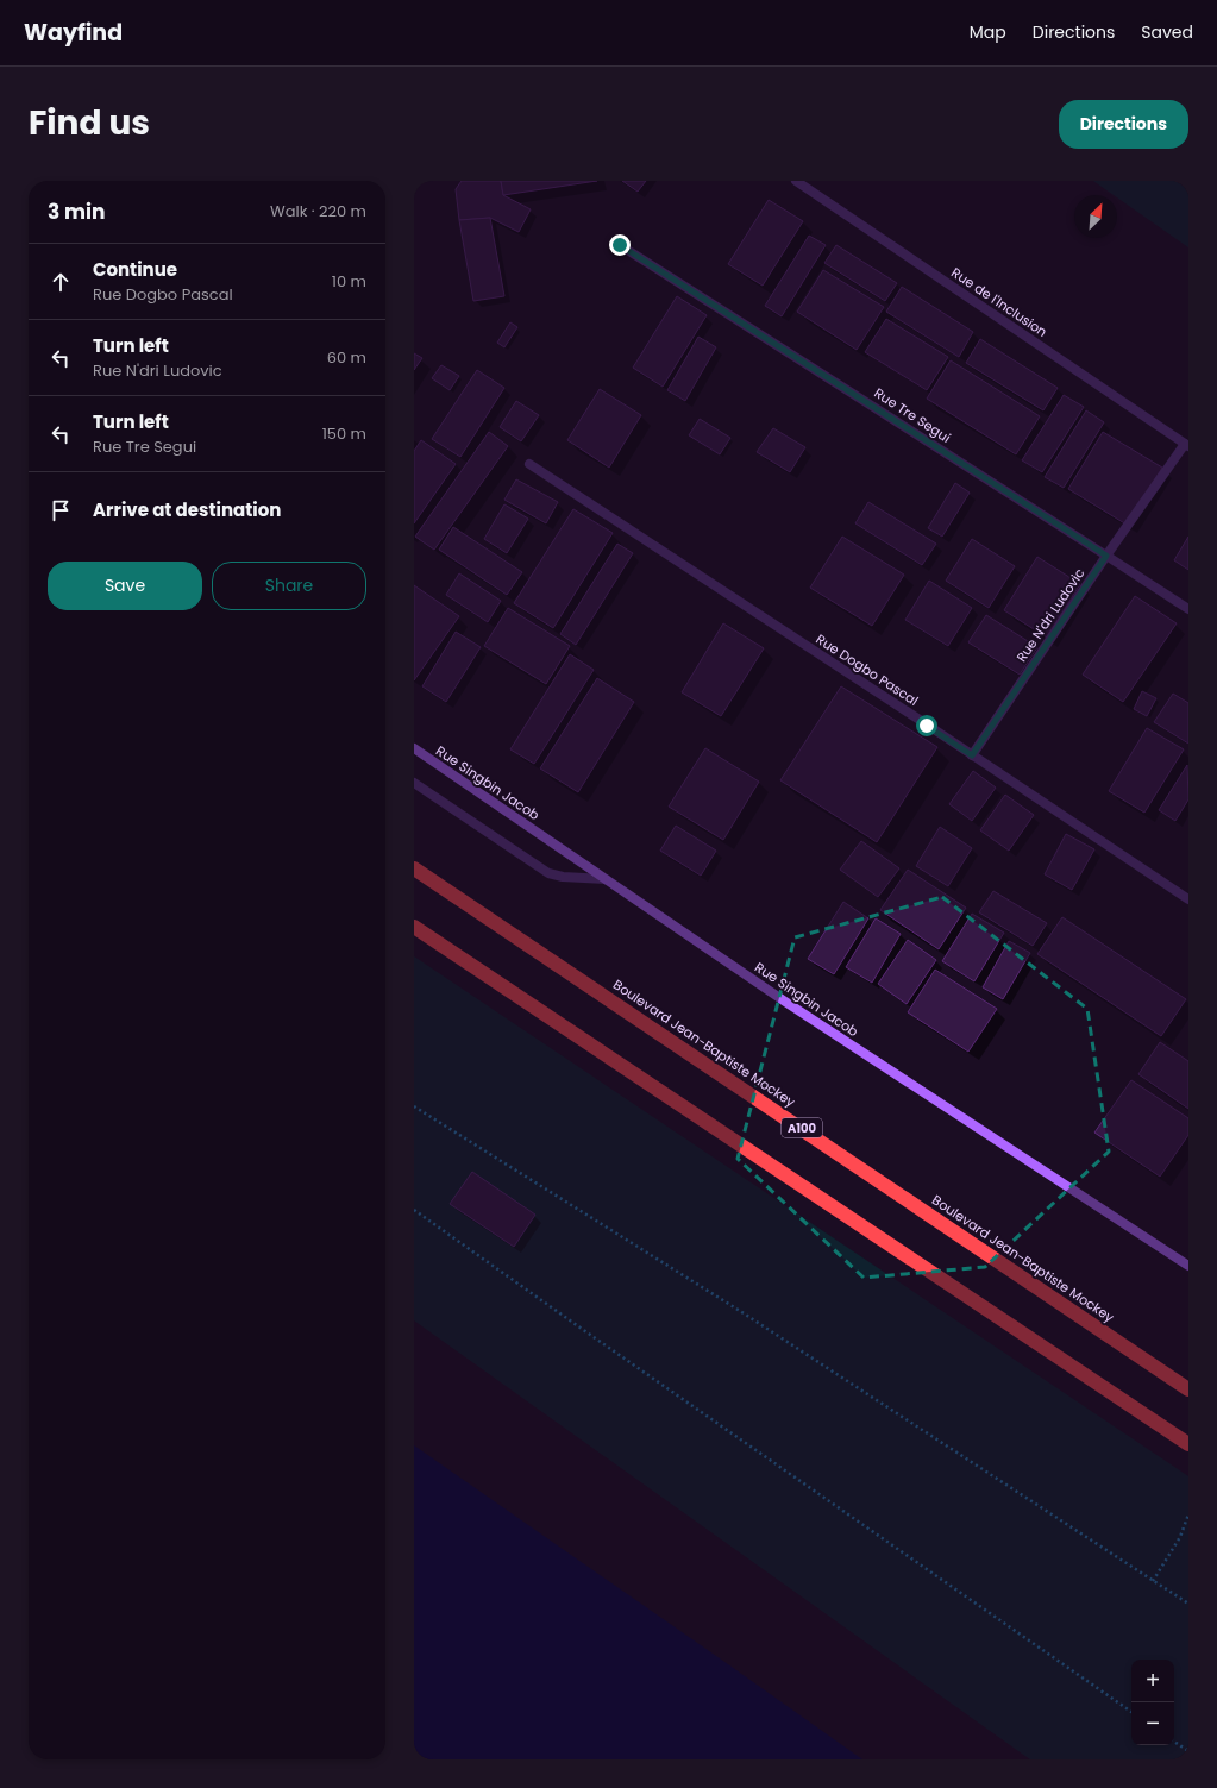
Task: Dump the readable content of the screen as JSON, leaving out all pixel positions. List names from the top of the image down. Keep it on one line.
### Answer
{"streets":{"highway":["Boulevard Jean-Baptiste Mockey","A100"],"street":["Rue de l'Inclusion","Rue Tre Segui","Rue N'dri Ludovic","Rue Dogbo Pascal","Rue Singbin Jacob"]},"crossings":[["Rue de l'Inclusion","Rue N'dri Ludovic"],["Rue Tre Segui","Rue N'dri Ludovic"],["Rue N'dri Ludovic","Rue Dogbo Pascal"]],"north":"top right","page":{"header":"Wayfind","nav":["Map","Directions","Saved"],"title":"Find us","buttons":["Directions",["Save","Share"]],"heading":["3 min","Walk · 220 m"],"list":[["Continue","Rue Dogbo Pascal","10 m"],["Turn left","Rue N'dri Ludovic","60 m"],["Turn left","Rue Tre Segui","150 m"],"Arrive at destination"],"map_buttons":["+","−"]}}
